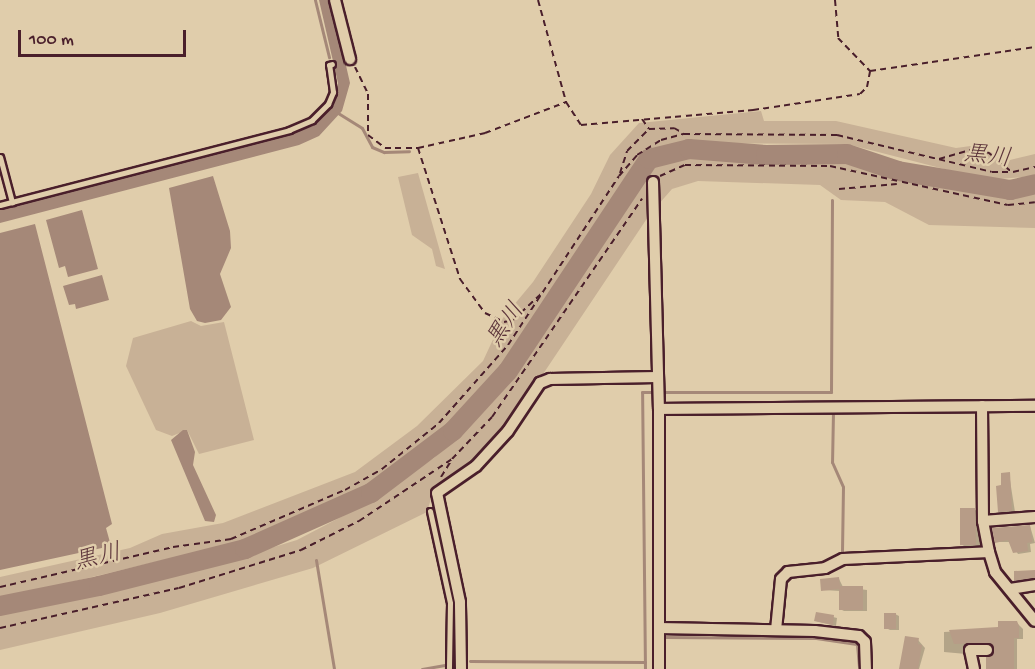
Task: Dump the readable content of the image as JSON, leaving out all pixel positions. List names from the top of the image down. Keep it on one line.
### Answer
{"water":["黒川"],"scale_bar":"100 m"}
